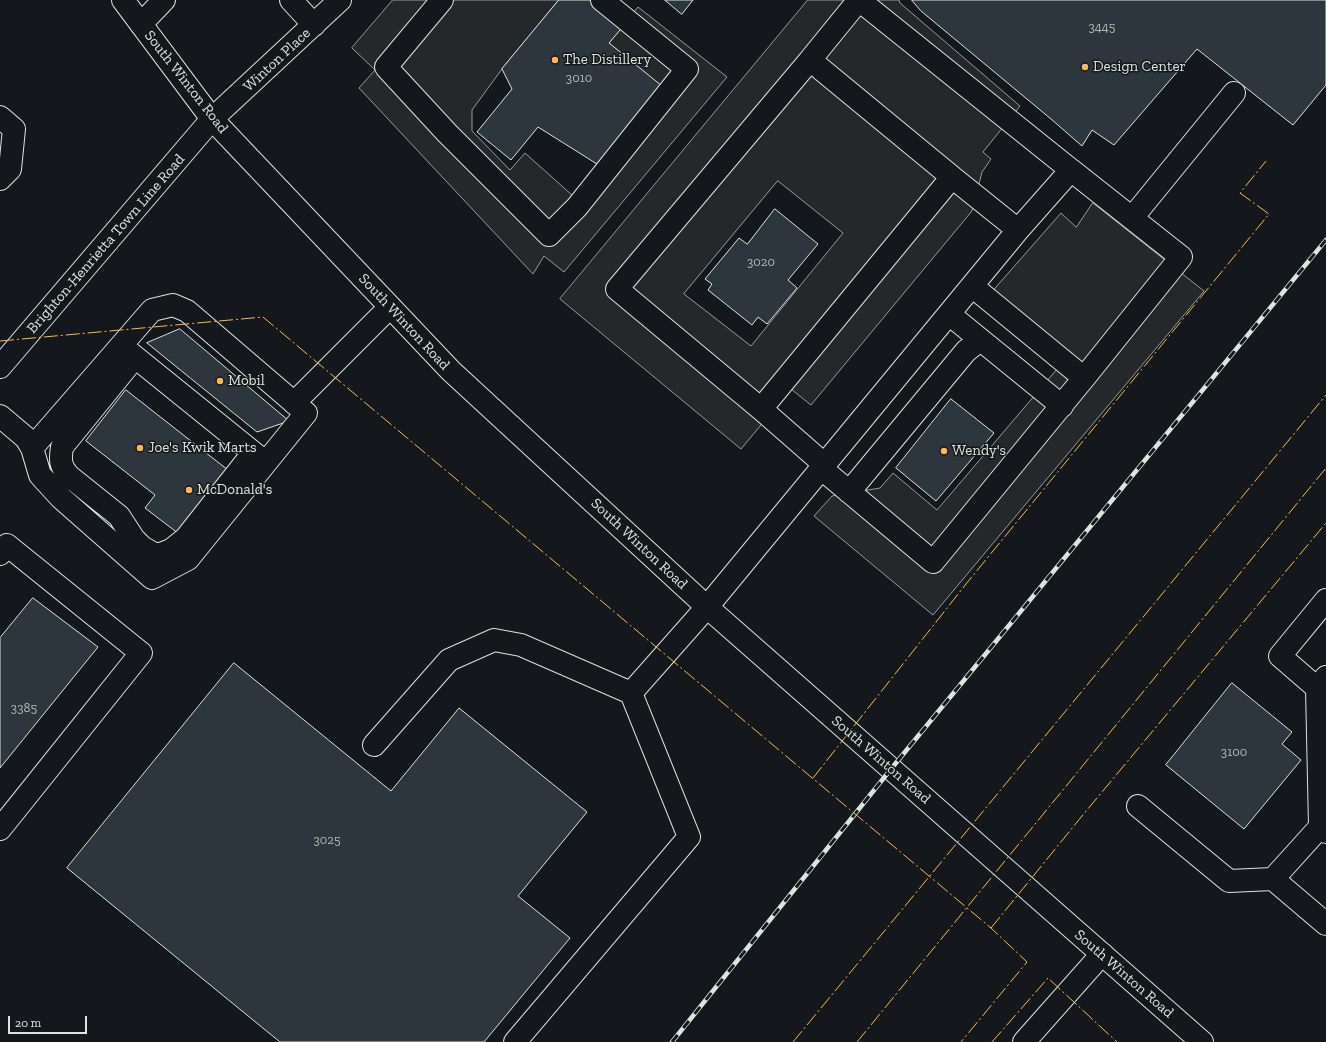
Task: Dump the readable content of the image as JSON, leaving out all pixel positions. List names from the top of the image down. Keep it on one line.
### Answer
{"streets":{"main road":["Winton Place","South Winton Road","Brighton-Henrietta Town Line Road"]},"crossings":[["Winton Place","South Winton Road"],["Winton Place","Brighton-Henrietta Town Line Road"],["South Winton Road","Brighton-Henrietta Town Line Road"]],"places":["The Distillery","Design Center","Mobil","Joe's Kwik Marts","Wendy's","McDonald's"],"house_numbers":["3445","3010","3020","3385","3100","3025"],"scale_bar":"20 m"}
